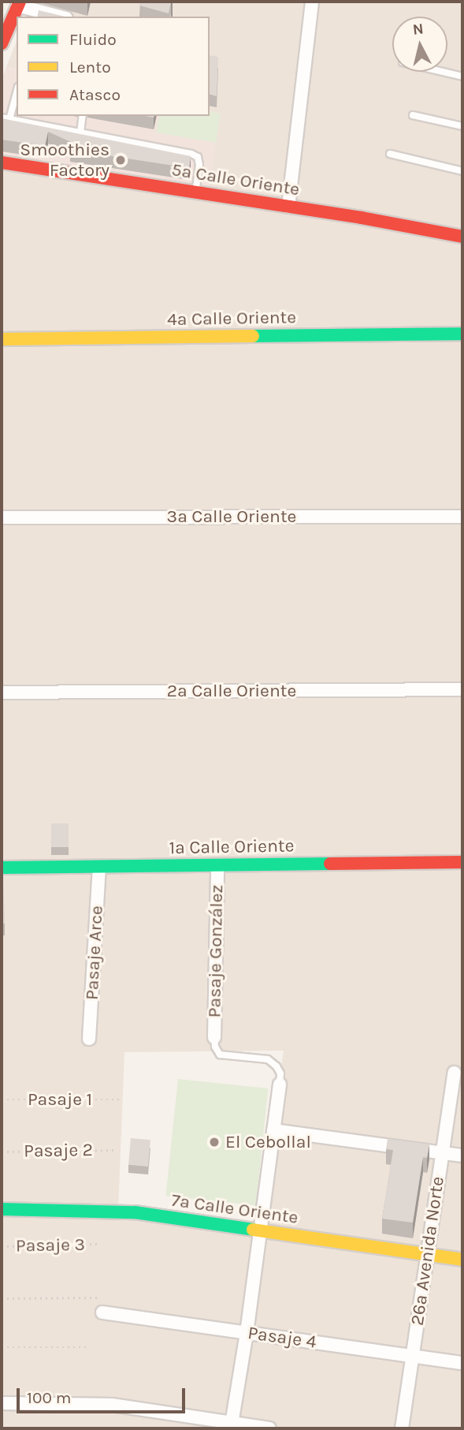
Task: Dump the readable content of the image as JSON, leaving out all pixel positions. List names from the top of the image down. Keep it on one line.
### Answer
{"streets":{"street":["5a Calle Oriente","4a Calle Oriente","3a Calle Oriente","2a Calle Oriente","1a Calle Oriente","Pasaje González","Pasaje Arce","7a Calle Oriente","26a Avenida Norte","Pasaje 4"],"path":["Pasaje 1","Pasaje 2","Pasaje 3"]},"crossings":[["1a Calle Oriente","Pasaje González"],["1a Calle Oriente","Pasaje Arce"],["7a Calle Oriente","26a Avenida Norte"],["26a Avenida Norte","Pasaje 4"]],"places":["Smoothies Factory","El Cebollal"],"legend":["Fluido","Lento","Atasco"],"scale_bar":"100 m","north":"top"}
